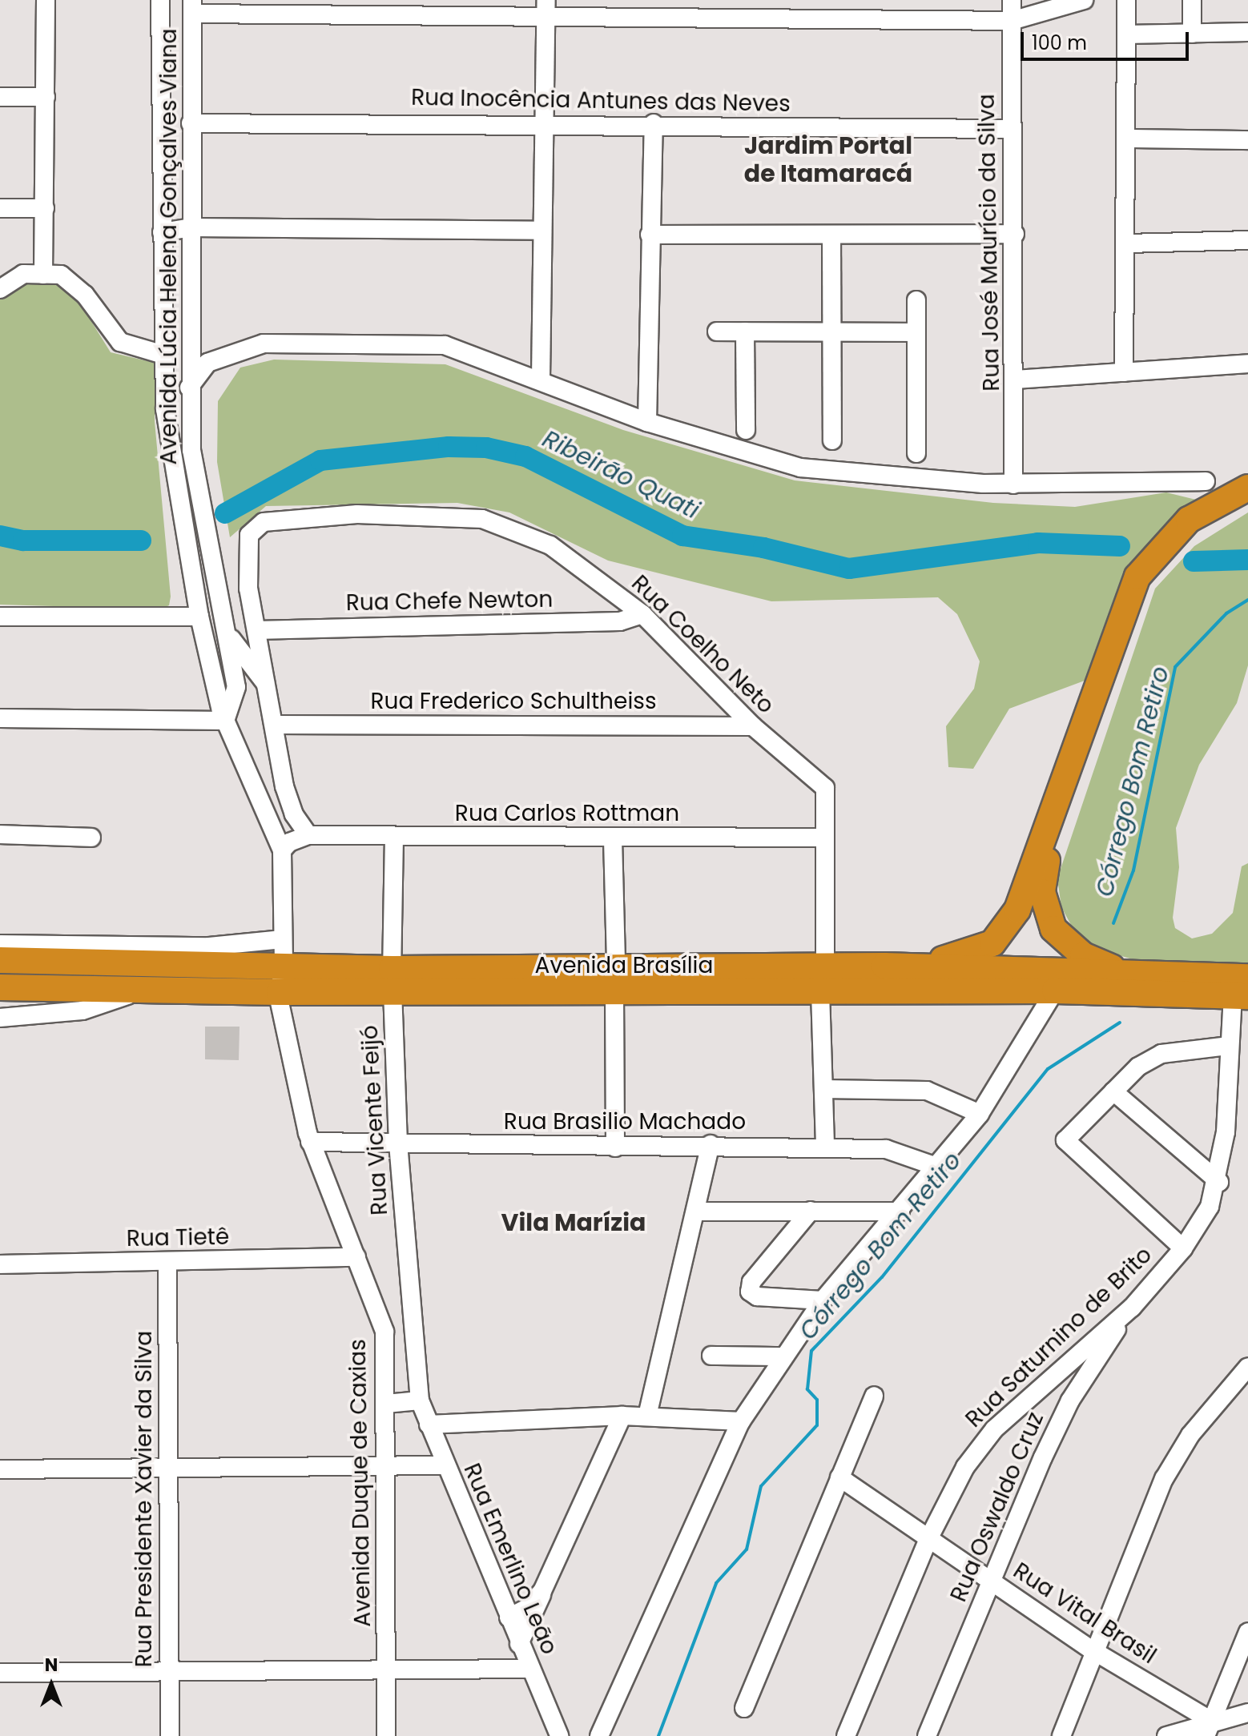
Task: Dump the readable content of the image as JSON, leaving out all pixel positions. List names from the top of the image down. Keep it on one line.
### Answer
{"streets":{"highway":["Avenida Brasília"],"street":["Rua Inocência Antunes das Neves","Rua José Maurício da Silva","Avenida Lúcia Helena Gonçalves Viana","Rua Chefe Newton","Rua Coelho Neto","Rua Frederico Schultheiss","Rua Carlos Rottman","Rua Vicente Feijó","Rua Brasilio Machado","Rua Tietê","Rua Saturnino de Brito","Avenida Duque de Caxias","Rua Presidente Xavier da Silva","Rua Oswaldo Cruz","Rua Emerlino Leão","Rua Vital Brasil"]},"crossings":[["Rua Inocência Antunes das Neves","Rua José Maurício da Silva"],["Rua Inocência Antunes das Neves","Avenida Lúcia Helena Gonçalves Viana"],["Avenida Lúcia Helena Gonçalves Viana","Avenida Duque de Caxias"],["Rua Chefe Newton","Rua Coelho Neto"],["Rua Coelho Neto","Rua Frederico Schultheiss"],["Rua Coelho Neto","Rua Carlos Rottman"],["Rua Coelho Neto","Avenida Brasília"],["Rua Carlos Rottman","Rua Vicente Feijó"],["Avenida Brasília","Rua Vicente Feijó"],["Avenida Brasília","Rua Saturnino de Brito"],["Avenida Brasília","Avenida Duque de Caxias"],["Rua Vicente Feijó","Rua Brasilio Machado"],["Rua Vicente Feijó","Rua Emerlino Leão"],["Rua Brasilio Machado","Avenida Duque de Caxias"],["Rua Tietê","Avenida Duque de Caxias"],["Rua Tietê","Rua Presidente Xavier da Silva"],["Rua Saturnino de Brito","Rua Oswaldo Cruz"],["Rua Saturnino de Brito","Rua Vital Brasil"],["Rua Oswaldo Cruz","Rua Vital Brasil"]],"districts":["Jardim Portal de Itamaracá","Vila Marízia"],"water":["Ribeirão Quati","Córrego Bom Retiro"],"scale_bar":"100 m","north":"top"}
